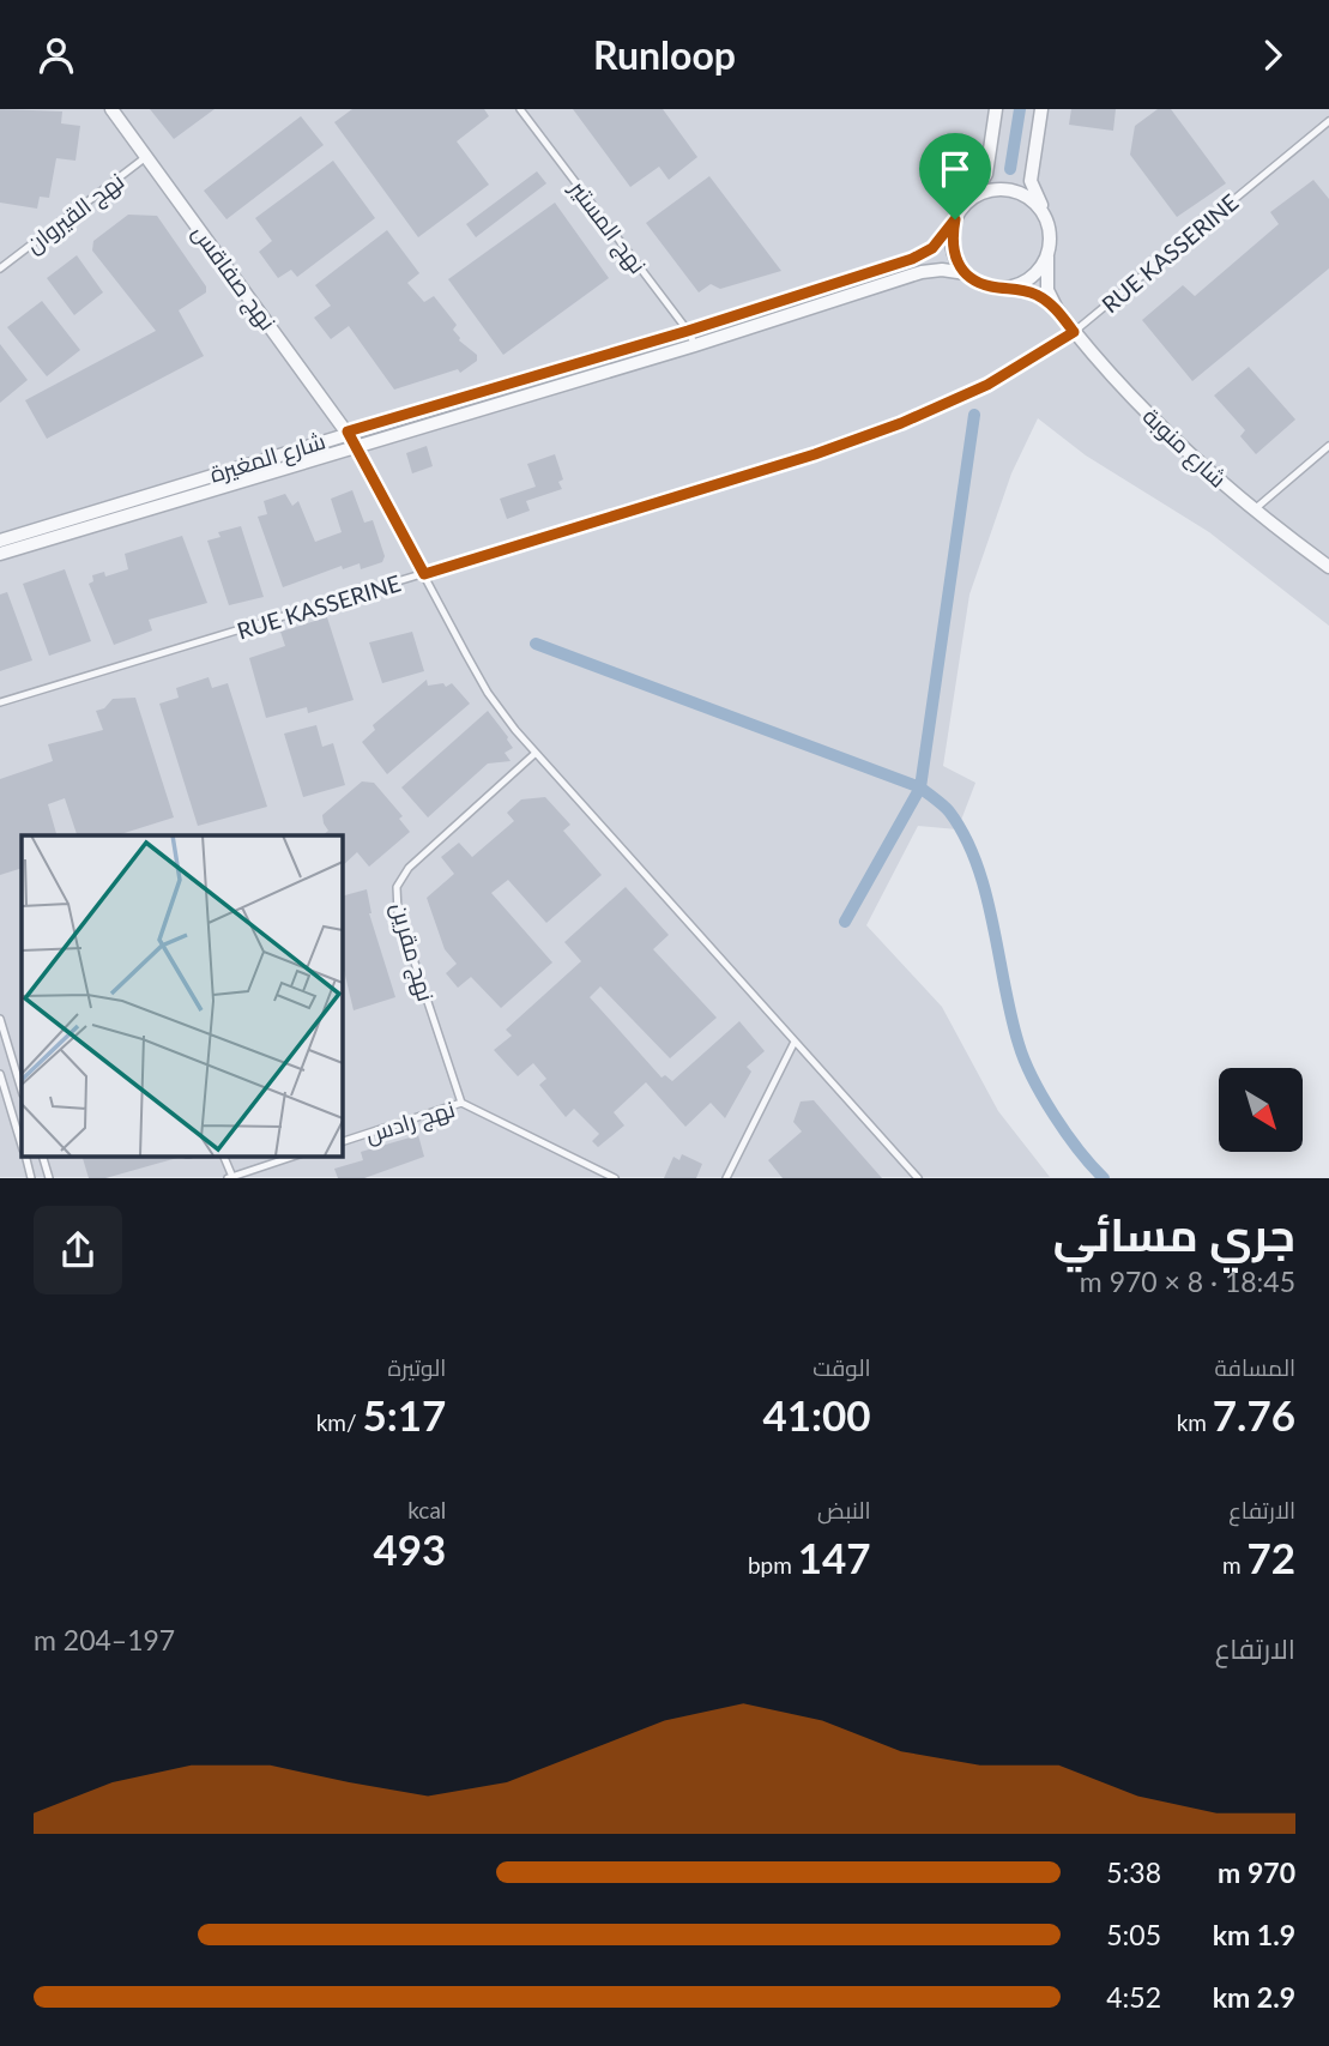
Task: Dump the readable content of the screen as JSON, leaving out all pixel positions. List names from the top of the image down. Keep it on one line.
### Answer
{"streets":{"street":["نهج صفاقس","شارع منوبة","شارع المغيرة"],"lane":["نهج القيروان","نهج المستير","RUE KASSERINE","نهج مقرين","نهج رادس"]},"crossings":[["نهج القيروان","نهج صفاقس"],["نهج المستير","شارع المغيرة"],["RUE KASSERINE","شارع منوبة"],["نهج صفاقس","شارع المغيرة"],["نهج مقرين","نهج رادس"]],"north":"bottom right","page":{"header":"Runloop","heading":["جري مسائي","18:45 · 8 × 970 m"],"stats":[["المسافة","7.76 km"],["الوقت","41:00"],["الوتيرة","5:17 /km"],["الارتفاع","72 m"],["النبض","147 bpm"],["kcal","493"]],"chart":["الارتفاع","197–204 m"],"list":[{"name":"970 m","note":"5:38"},{"name":"1.9 km","note":"5:05"},{"name":"2.9 km","note":"4:52"}]}}
